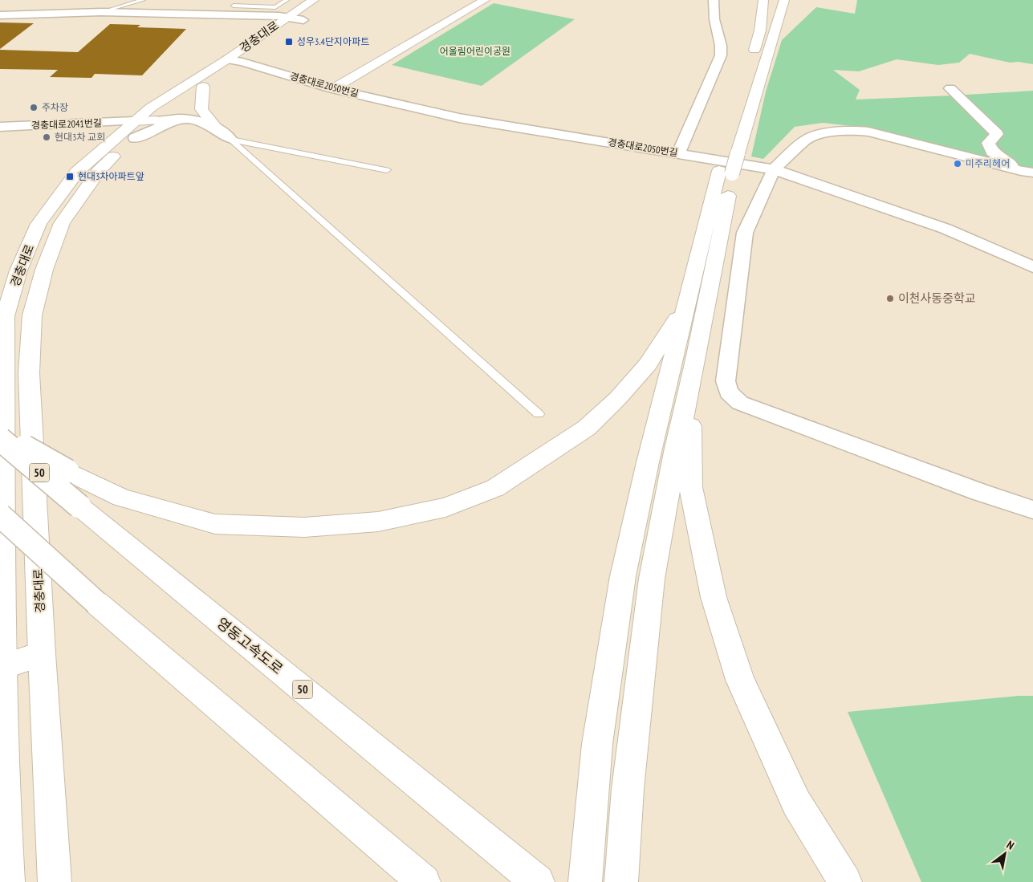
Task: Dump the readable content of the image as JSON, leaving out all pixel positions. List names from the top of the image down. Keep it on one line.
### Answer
{"streets":{"main road":["경충대로","50","영동고속도로"],"street":["경충대로2050번길","경충대로2041번길"]},"crossings":[["경충대로","경충대로2050번길"],["경충대로","경충대로2041번길"]],"parks":["어울림어린이공원"],"places":{"transit":["성우3.4단지아파트","현대3차아파트앞"],"other":["주차장","현대3차 교회","미주리헤어","이천사동중학교"]},"north":"top right"}
